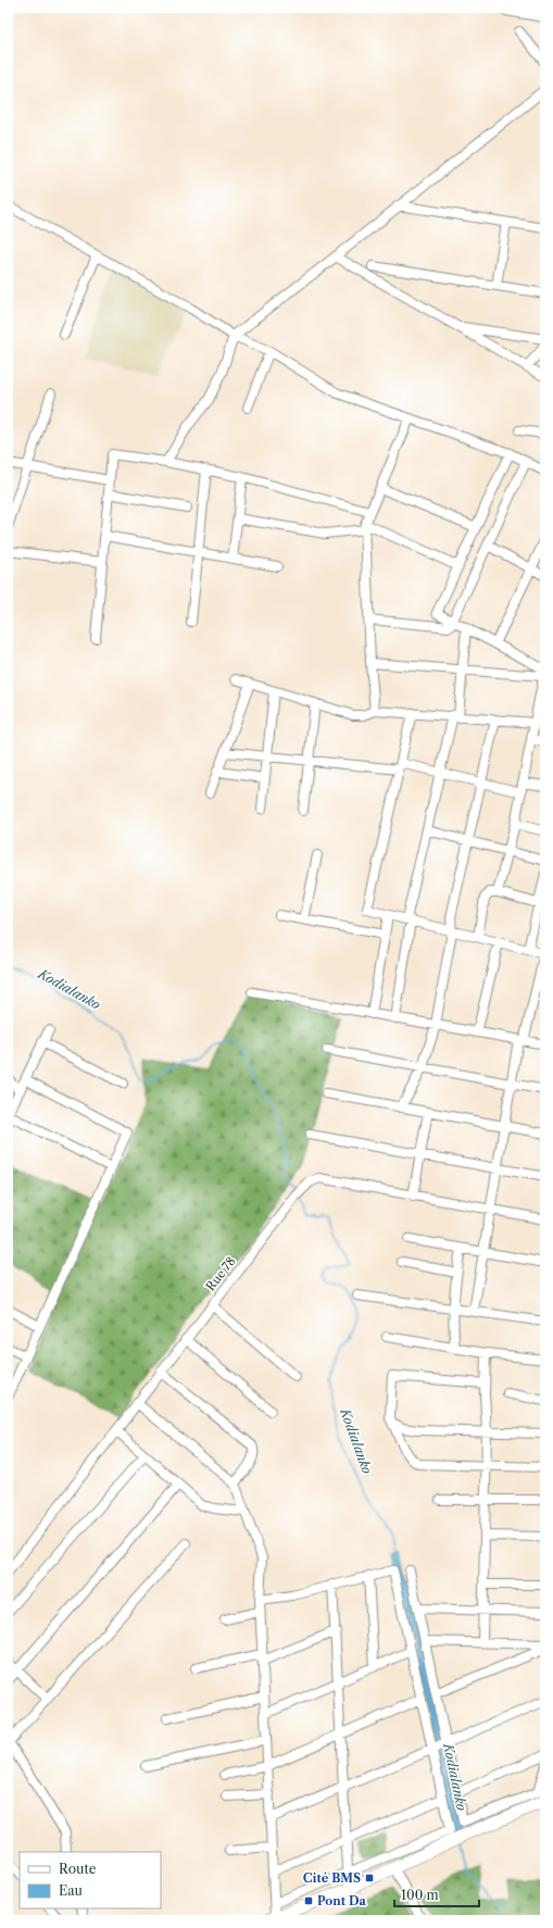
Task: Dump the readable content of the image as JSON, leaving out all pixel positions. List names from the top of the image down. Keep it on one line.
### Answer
{"streets":{"street":["Rue 78"]},"water":["Kodialanko"],"places":{"transit":["Cité BMS","Pont Da"]},"legend":["Route","Eau"],"scale_bar":"100 m"}
